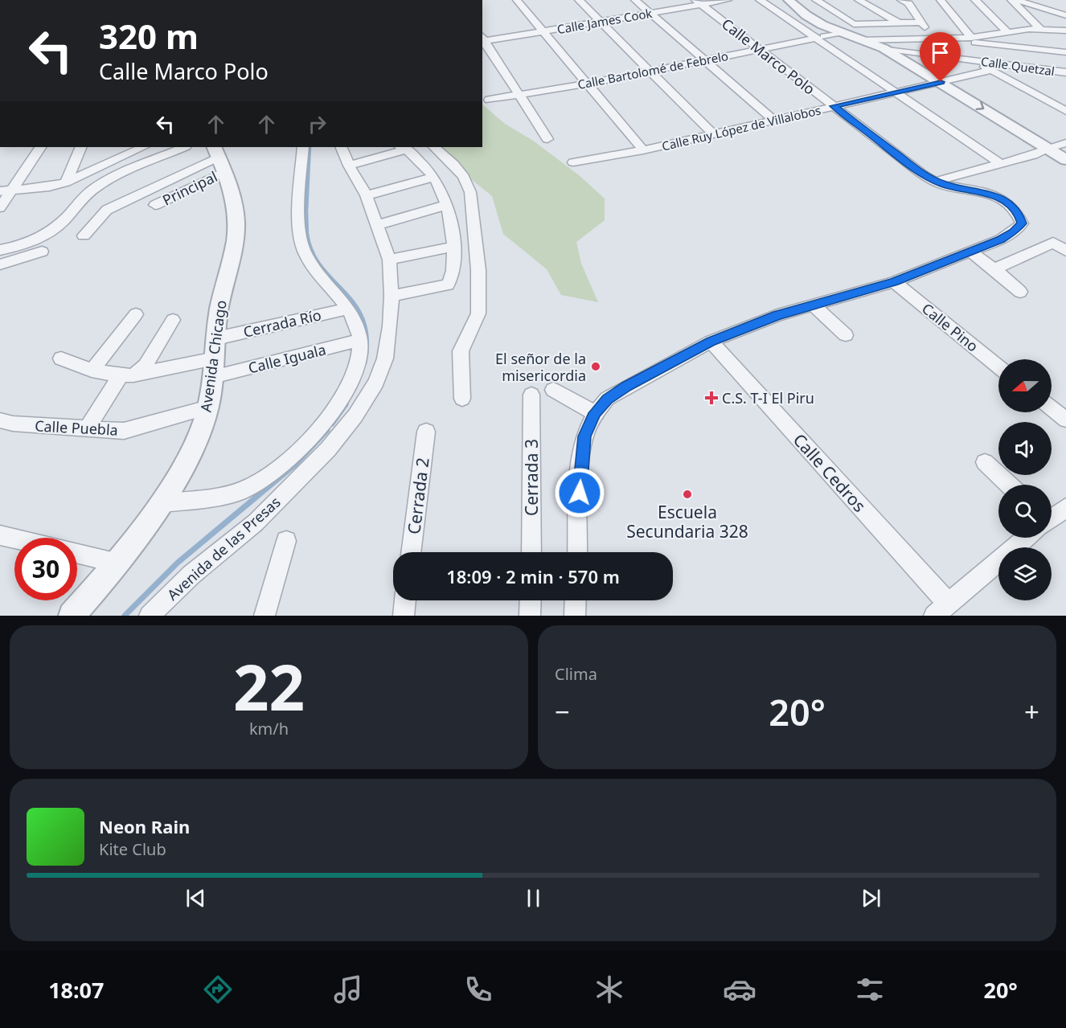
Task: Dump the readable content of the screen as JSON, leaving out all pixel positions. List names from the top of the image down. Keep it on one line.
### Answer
{"streets":{"street":["Calle James Cook","Calle Marco Polo","Calle Quetzal","Calle Bartolomé de Febrelo","Calle Ruy López de Villalobos","Principal","Cerrada Río","Calle Pino","Avenida Chicago","Calle Iguala","Calle Puebla","Calle Cedros","Cerrada 3","Cerrada 2","Avenida de las Presas"]},"crossings":[["Calle James Cook","Calle Marco Polo"],["Calle Marco Polo","Calle Bartolomé de Febrelo"],["Calle Marco Polo","Calle Ruy López de Villalobos"],["Calle Marco Polo","Calle Pino"],["Calle Marco Polo","Calle Cedros"],["Principal","Avenida Chicago"],["Cerrada Río","Avenida Chicago"],["Avenida Chicago","Calle Iguala"],["Avenida Chicago","Calle Puebla"]],"places":{"other":["El señor de la misericordia","Escuela Secundaria 328"],"health":["C.S. T-I El Piru"]},"north":"left","page":{"turn":["320 m","Calle Marco Polo"],"limit":"30","trip":"18:09 · 2 min · 570 m","tile":[["22","km/h"],"Clima"],"heat":["−","20°","+"],"song":["Neon Rain","Kite Club"],"tabs":["18:07","20°"]}}
